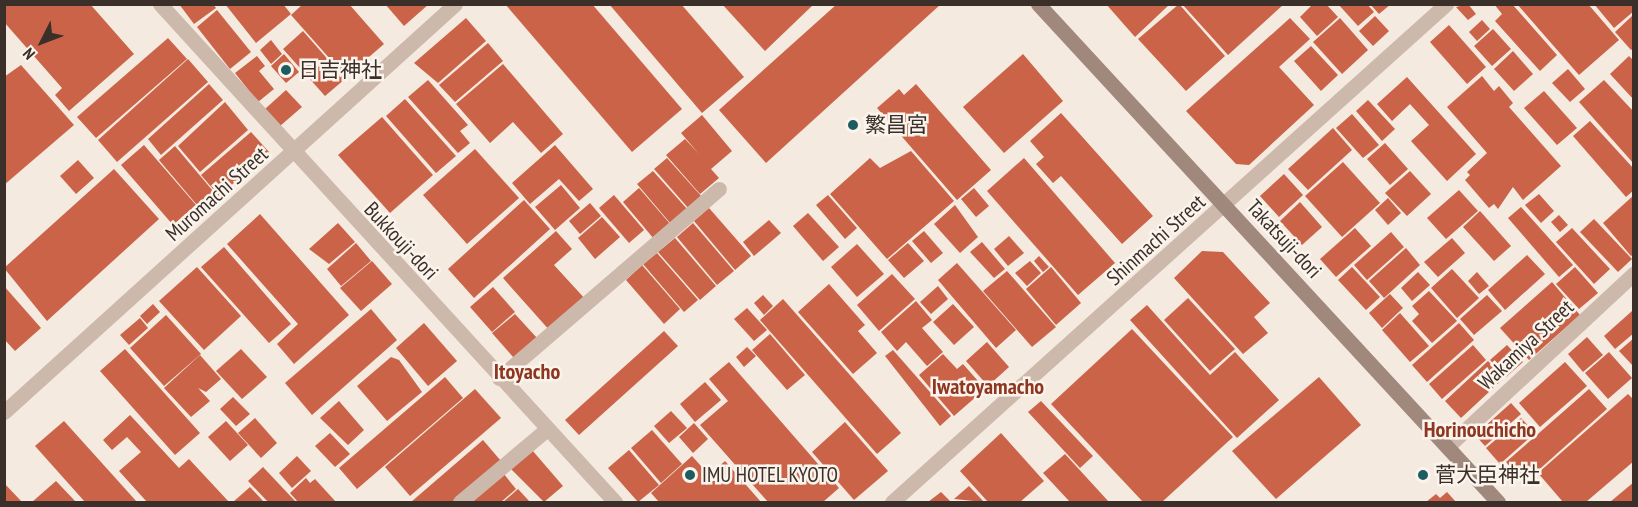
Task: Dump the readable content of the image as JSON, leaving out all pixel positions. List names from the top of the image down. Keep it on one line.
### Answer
{"streets":{"street":["Muromachi Street","Takatsuji-dori","Shinmachi Street","Bukkouji-dori","Wakamiya Street"]},"crossings":[["Muromachi Street","Bukkouji-dori"],["Takatsuji-dori","Shinmachi Street"],["Takatsuji-dori","Wakamiya Street"]],"districts":["Itoyacho","Iwatoyamacho","Horinouchicho"],"places":["日吉神社","繁昌宮","IMU HOTEL KYOTO","菅大臣神社"],"north":"bottom left"}
